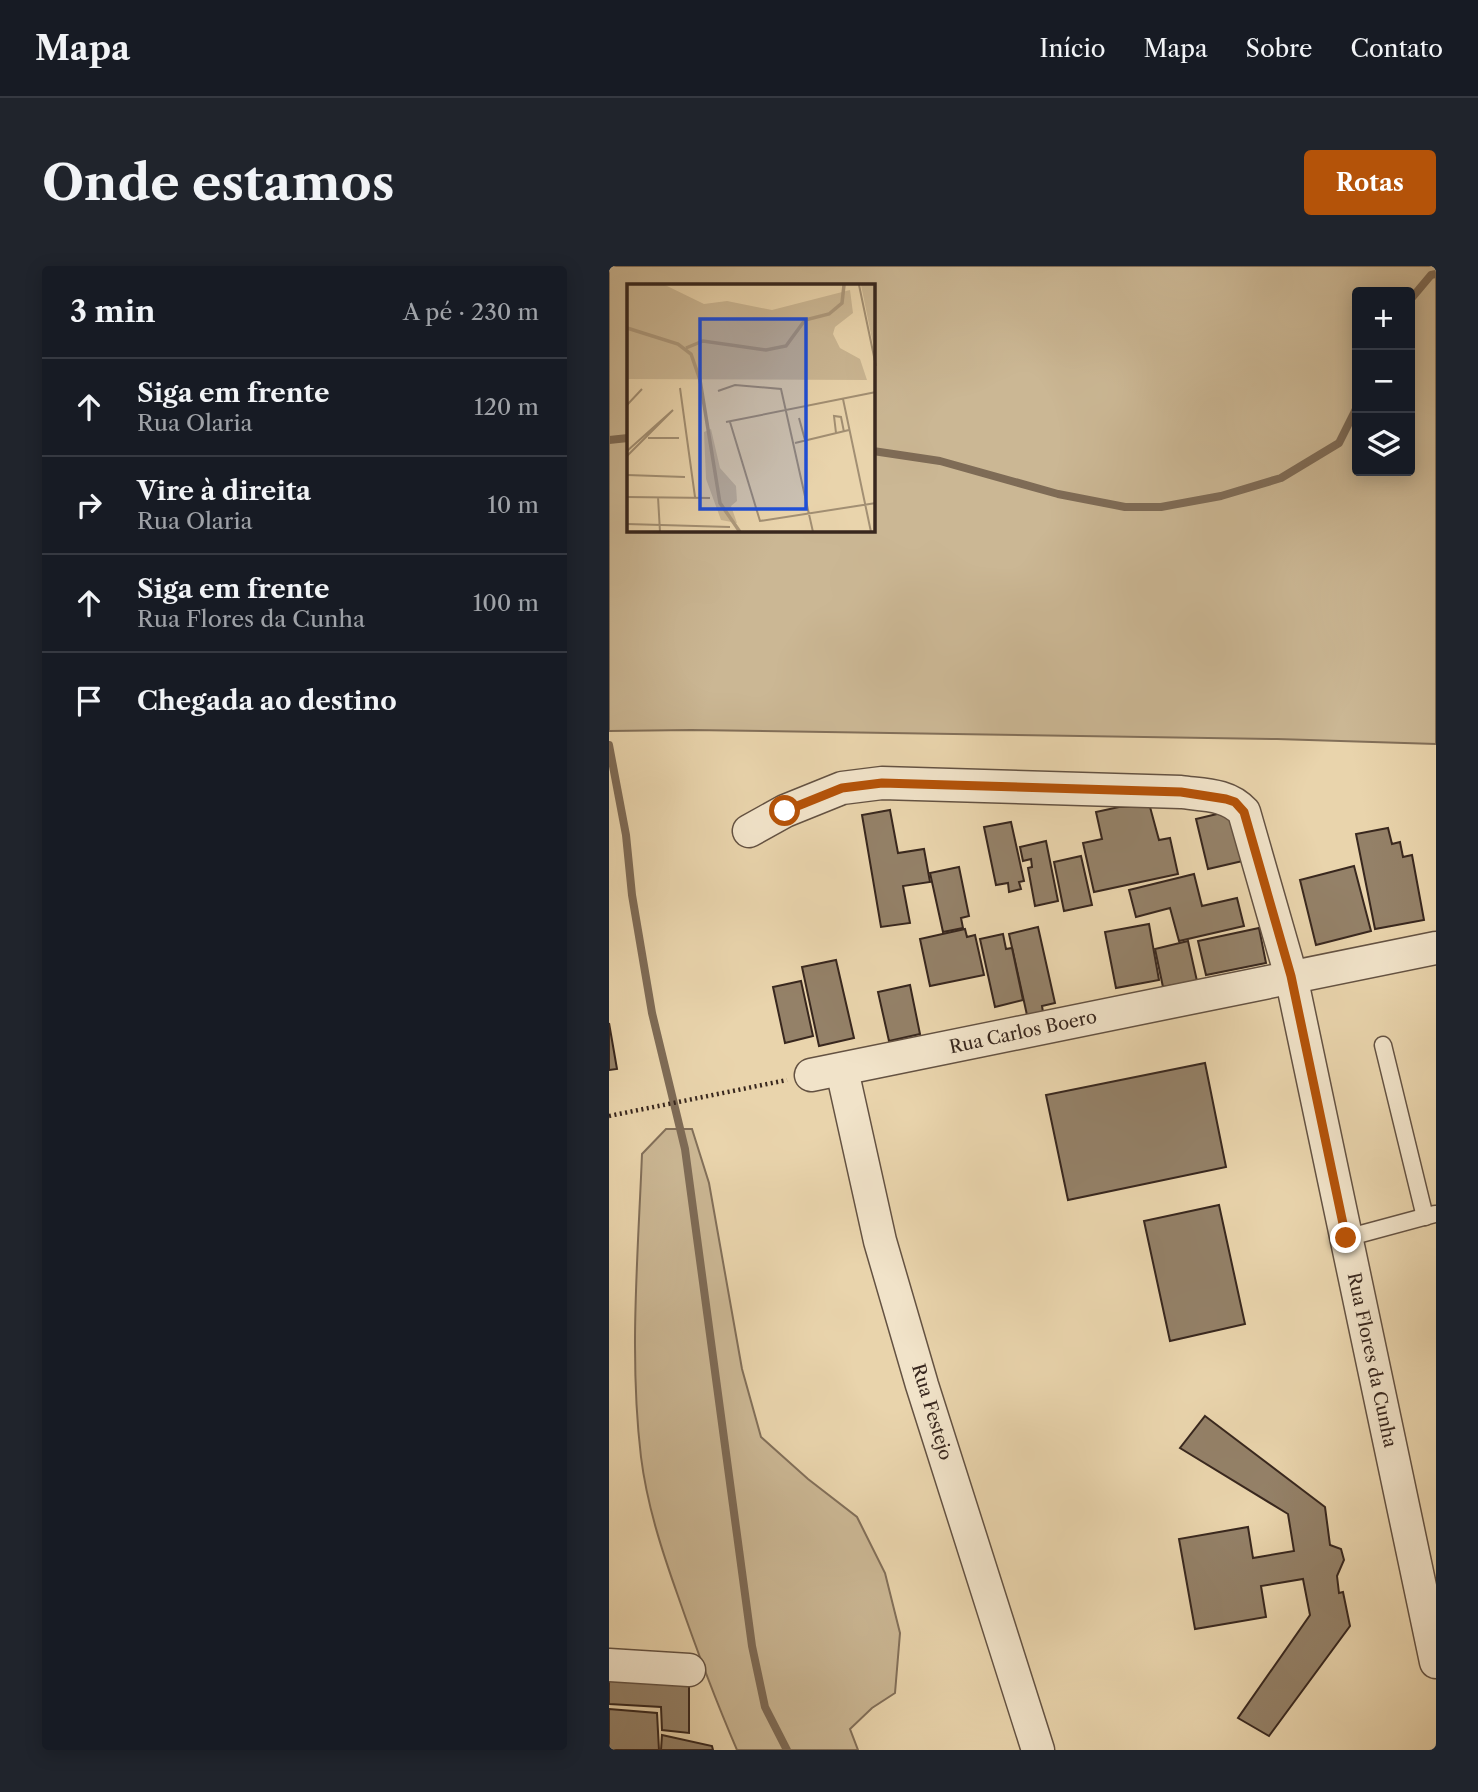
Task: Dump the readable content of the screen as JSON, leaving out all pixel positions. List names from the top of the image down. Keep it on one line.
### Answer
{"streets":{"street":["Rua Carlos Boero","Rua Flores da Cunha","Rua Festejo"]},"crossings":[["Rua Carlos Boero","Rua Flores da Cunha"],["Rua Carlos Boero","Rua Festejo"]],"page":{"header":"Mapa","nav":["Início","Mapa","Sobre","Contato"],"buttons":"Rotas","title":"Onde estamos","heading":["3 min","A pé · 230 m"],"map_buttons":["+","−"],"list":[["Siga em frente","Rua Olaria","120 m"],["Vire à direita","Rua Olaria","10 m"],["Siga em frente","Rua Flores da Cunha","100 m"],"Chegada ao destino"]}}
